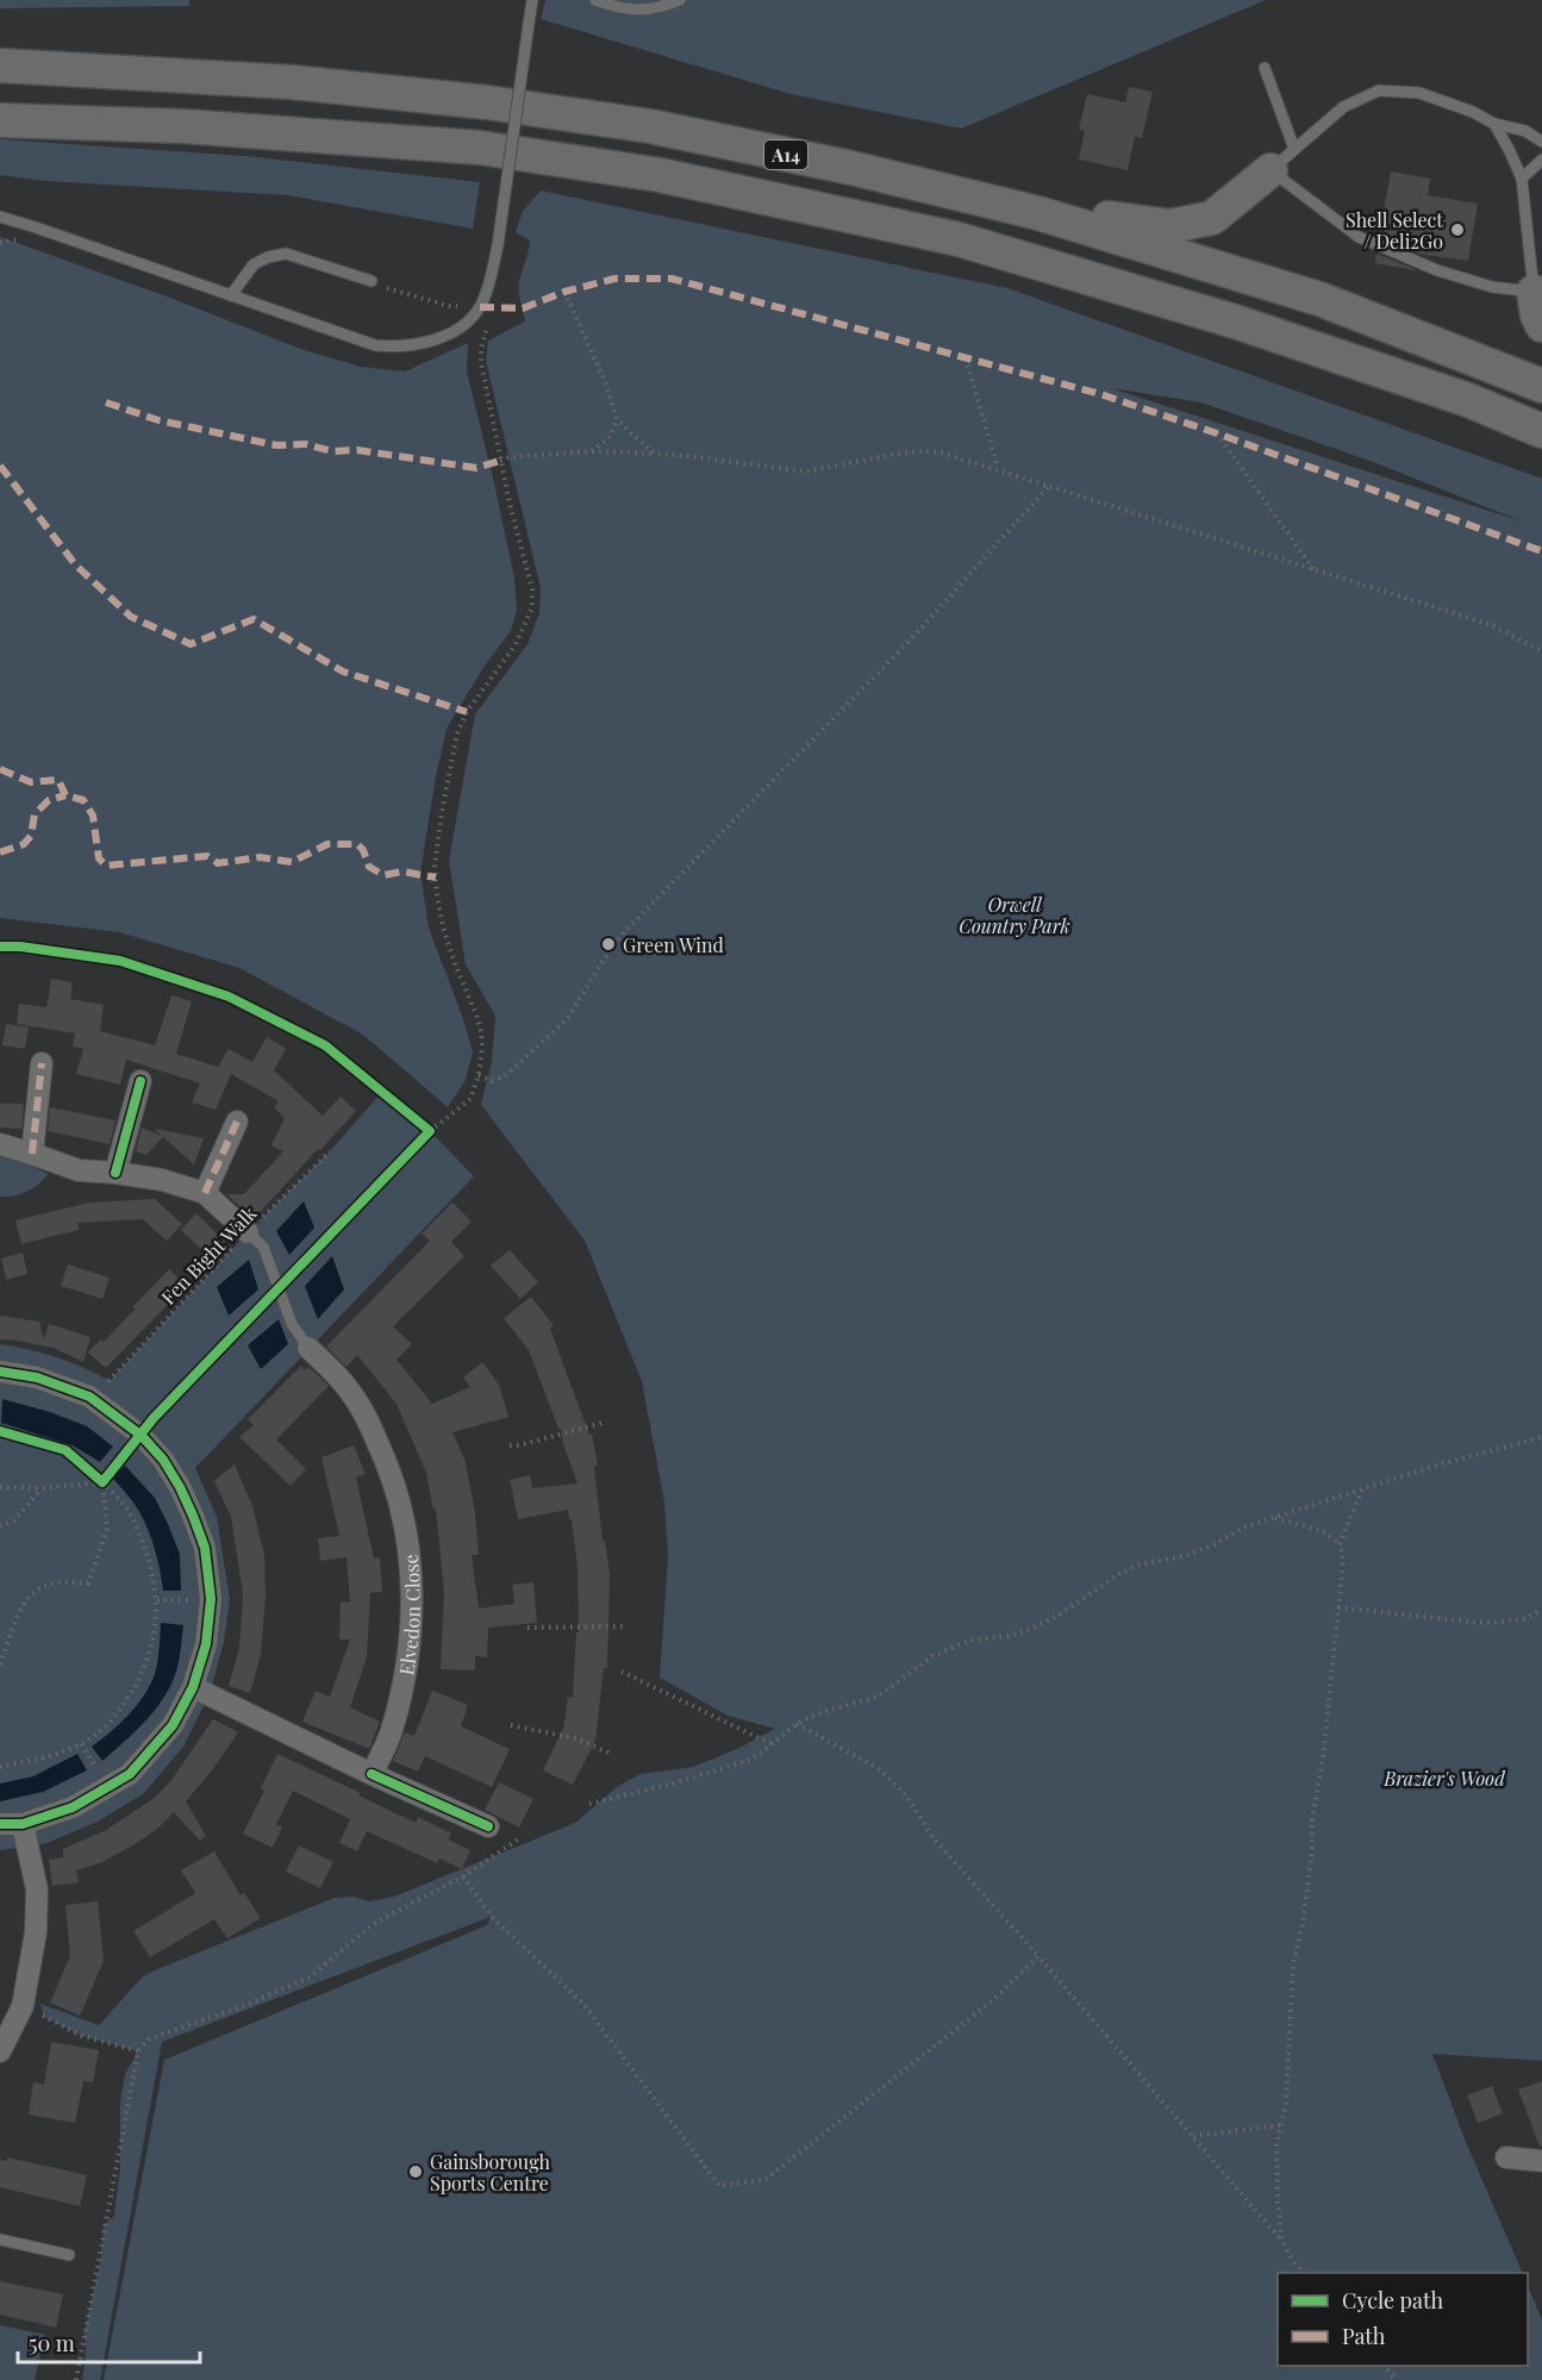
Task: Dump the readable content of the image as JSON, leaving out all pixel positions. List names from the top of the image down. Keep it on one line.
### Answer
{"streets":{"highway":["A14"],"street":["Elvedon Close"],"path":["Fen Bight Walk"]},"parks":["Orwell Country Park","Brazier's Wood"],"places":["Shell Select / Deli2Go","Green Wind","Gainsborough Sports Centre"],"legend":["Cycle path","Path"],"scale_bar":"50 m"}
